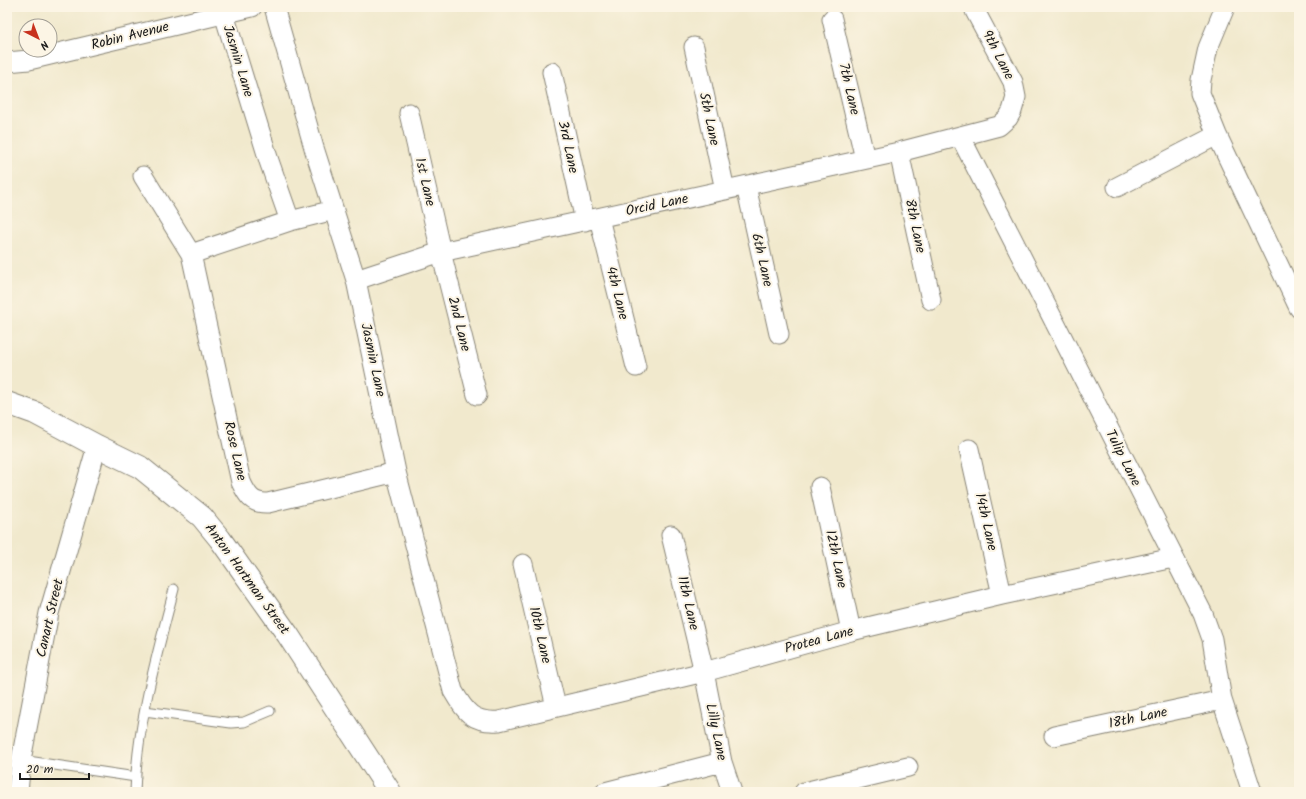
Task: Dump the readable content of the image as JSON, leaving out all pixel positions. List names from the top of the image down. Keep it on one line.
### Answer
{"streets":{"street":["Robin Avenue","9th Lane","Jasmin Lane","7th Lane","5th Lane","3rd Lane","1st Lane","Orcid Lane","8th Lane","6th Lane","4th Lane","2nd Lane","Rose Lane","Tulip Lane","14th Lane","12th Lane","Anton Hartman Street","11th Lane","Canart Street","10th Lane","Protea Lane","18th Lane","Lilly Lane"]},"crossings":[["Robin Avenue","Jasmin Lane"],["9th Lane","Orcid Lane"],["9th Lane","Tulip Lane"],["Jasmin Lane","Orcid Lane"],["Jasmin Lane","Rose Lane"],["Jasmin Lane","Protea Lane"],["7th Lane","Orcid Lane"],["5th Lane","Orcid Lane"],["3rd Lane","Orcid Lane"],["3rd Lane","4th Lane"],["1st Lane","Orcid Lane"],["1st Lane","2nd Lane"],["Orcid Lane","8th Lane"],["Orcid Lane","6th Lane"],["Orcid Lane","4th Lane"],["Orcid Lane","2nd Lane"],["Orcid Lane","Tulip Lane"],["Tulip Lane","Protea Lane"],["Tulip Lane","18th Lane"],["14th Lane","Protea Lane"],["12th Lane","Protea Lane"],["Anton Hartman Street","Canart Street"],["11th Lane","Protea Lane"],["11th Lane","Lilly Lane"],["10th Lane","Protea Lane"],["Protea Lane","Lilly Lane"]],"scale_bar":"20 m","north":"bottom right"}
